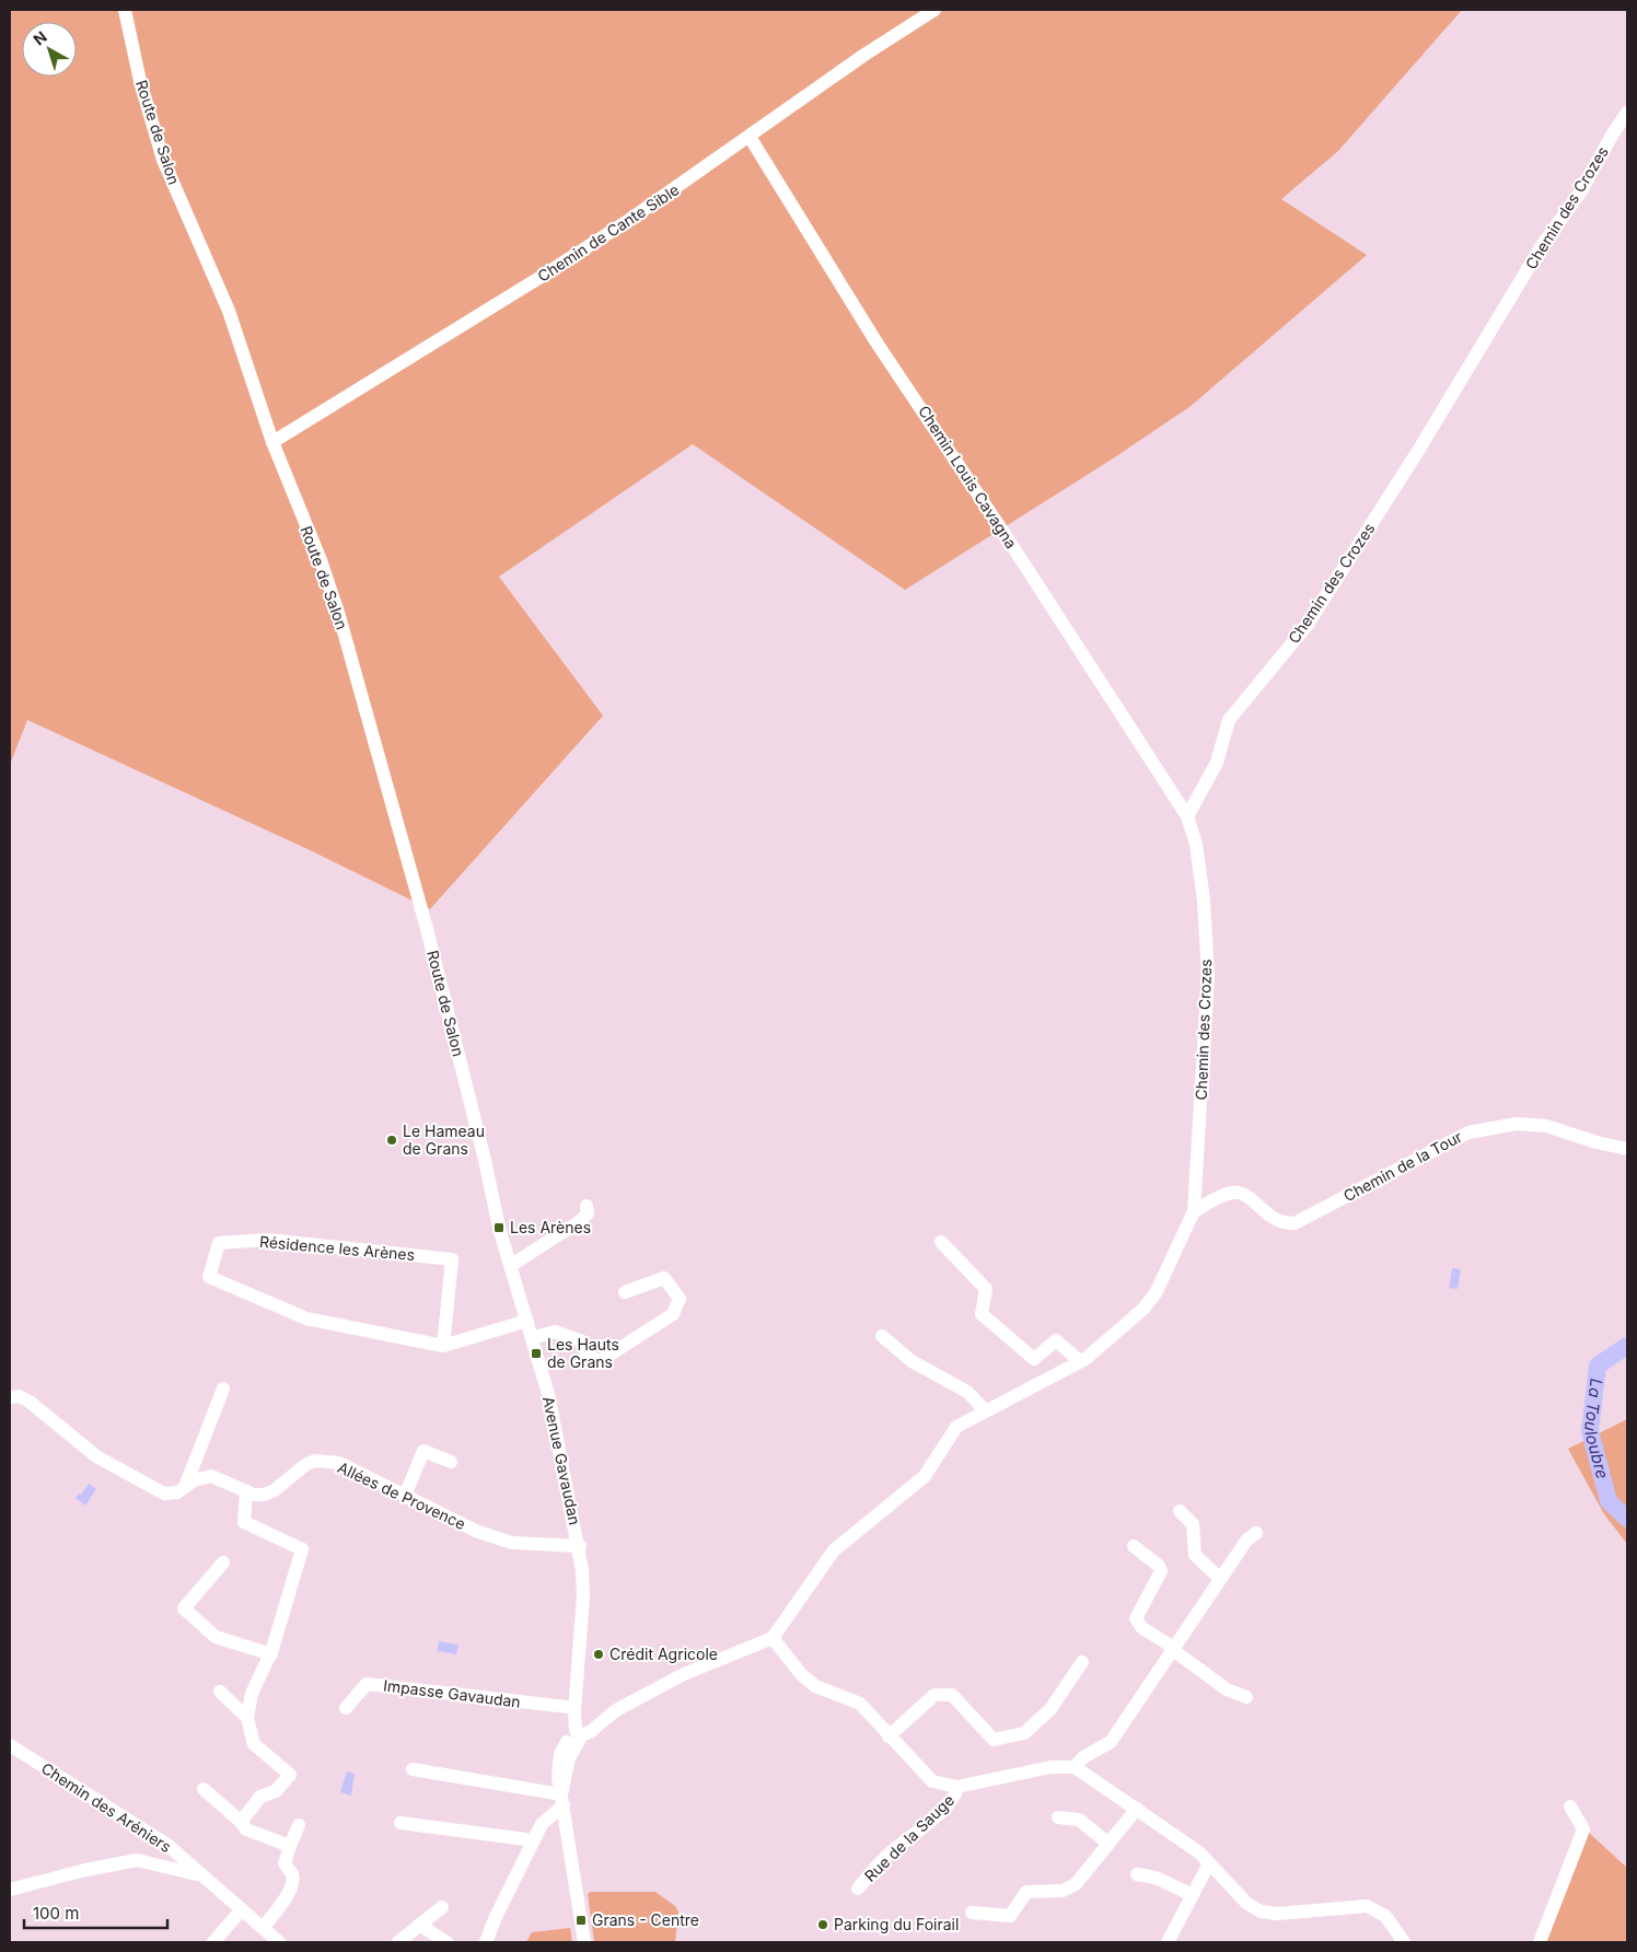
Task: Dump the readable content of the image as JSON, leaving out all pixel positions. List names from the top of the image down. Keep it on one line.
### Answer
{"streets":{"street":["Route de Salon","Chemin des Crozes","Chemin de Cante Sible","Chemin Louis Cavagna","Chemin de la Tour","Résidence les Arènes","Avenue Gavaudan","Allées de Provence","Impasse Gavaudan","Chemin des Aréniers","Rue de la Sauge"]},"crossings":[["Route de Salon","Chemin de Cante Sible"],["Route de Salon","Avenue Gavaudan"],["Chemin des Crozes","Chemin Louis Cavagna"],["Chemin des Crozes","Chemin de la Tour"],["Chemin de Cante Sible","Chemin Louis Cavagna"],["Résidence les Arènes","Avenue Gavaudan"],["Avenue Gavaudan","Allées de Provence"],["Avenue Gavaudan","Impasse Gavaudan"]],"water":["La Touloubre"],"places":{"other":["Le Hameau de Grans","Crédit Agricole","Parking du Foirail"],"transit":["Les Arènes","Les Hauts de Grans","Grans - Centre"]},"scale_bar":"100 m","north":"top left"}
